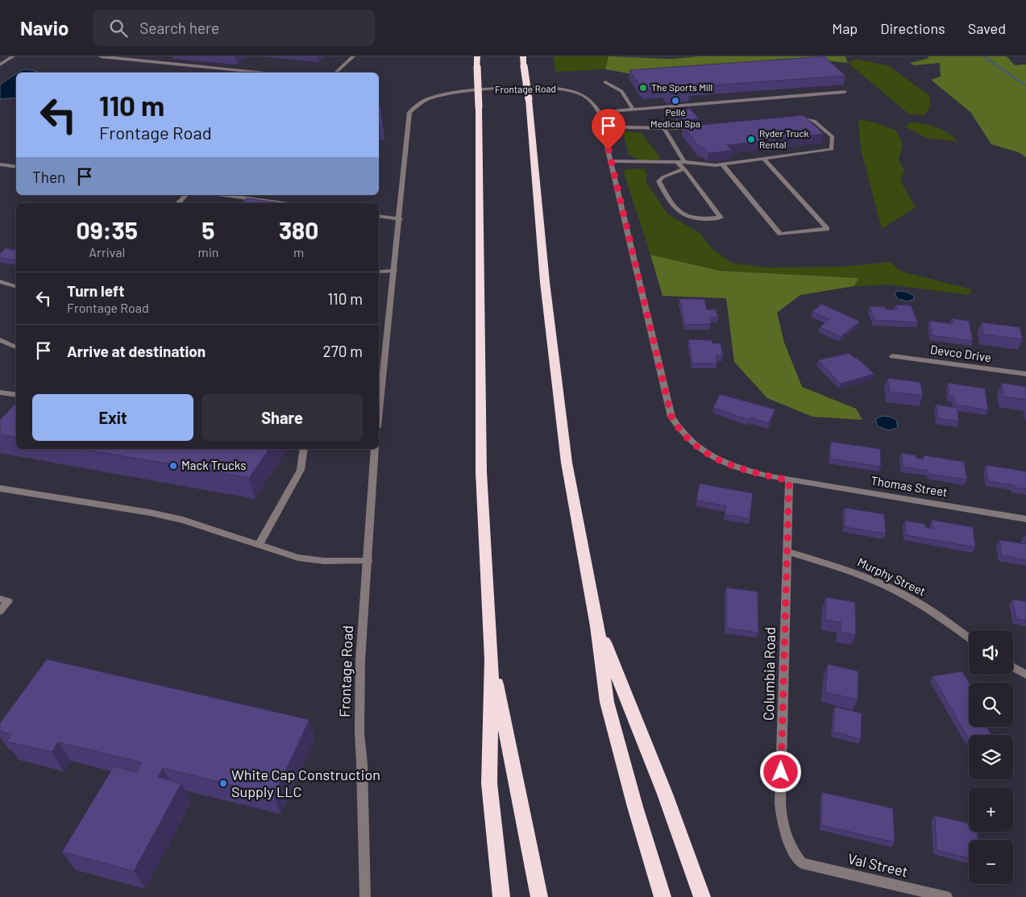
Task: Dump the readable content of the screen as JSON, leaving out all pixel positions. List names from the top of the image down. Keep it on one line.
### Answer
{"streets":{"street":["Frontage Road","Devco Drive","Thomas Street","Murphy Street","Columbia Road","Val Street"]},"crossings":[["Frontage Road","Thomas Street"],["Frontage Road","Columbia Road"],["Thomas Street","Columbia Road"],["Murphy Street","Columbia Road"],["Columbia Road","Val Street"]],"places":["The Sports Mill","Pellé Medical Spa","Ryder Truck Rental","Mack Trucks","White Cap Construction Supply LLC"],"page":{"header":"Navio","search":"Search here","nav":["Map","Directions","Saved"],"turn":["110 m","Frontage Road"],"then":"Then","eta":["09:35","Arrival","5","min","380","m"],"list":[{"name":"Turn left","note":"Frontage Road","value":"110 m"},{"name":"Arrive at destination","value":"270 m"}],"buttons":["Exit","Share"],"map_buttons":["+","−"]}}
